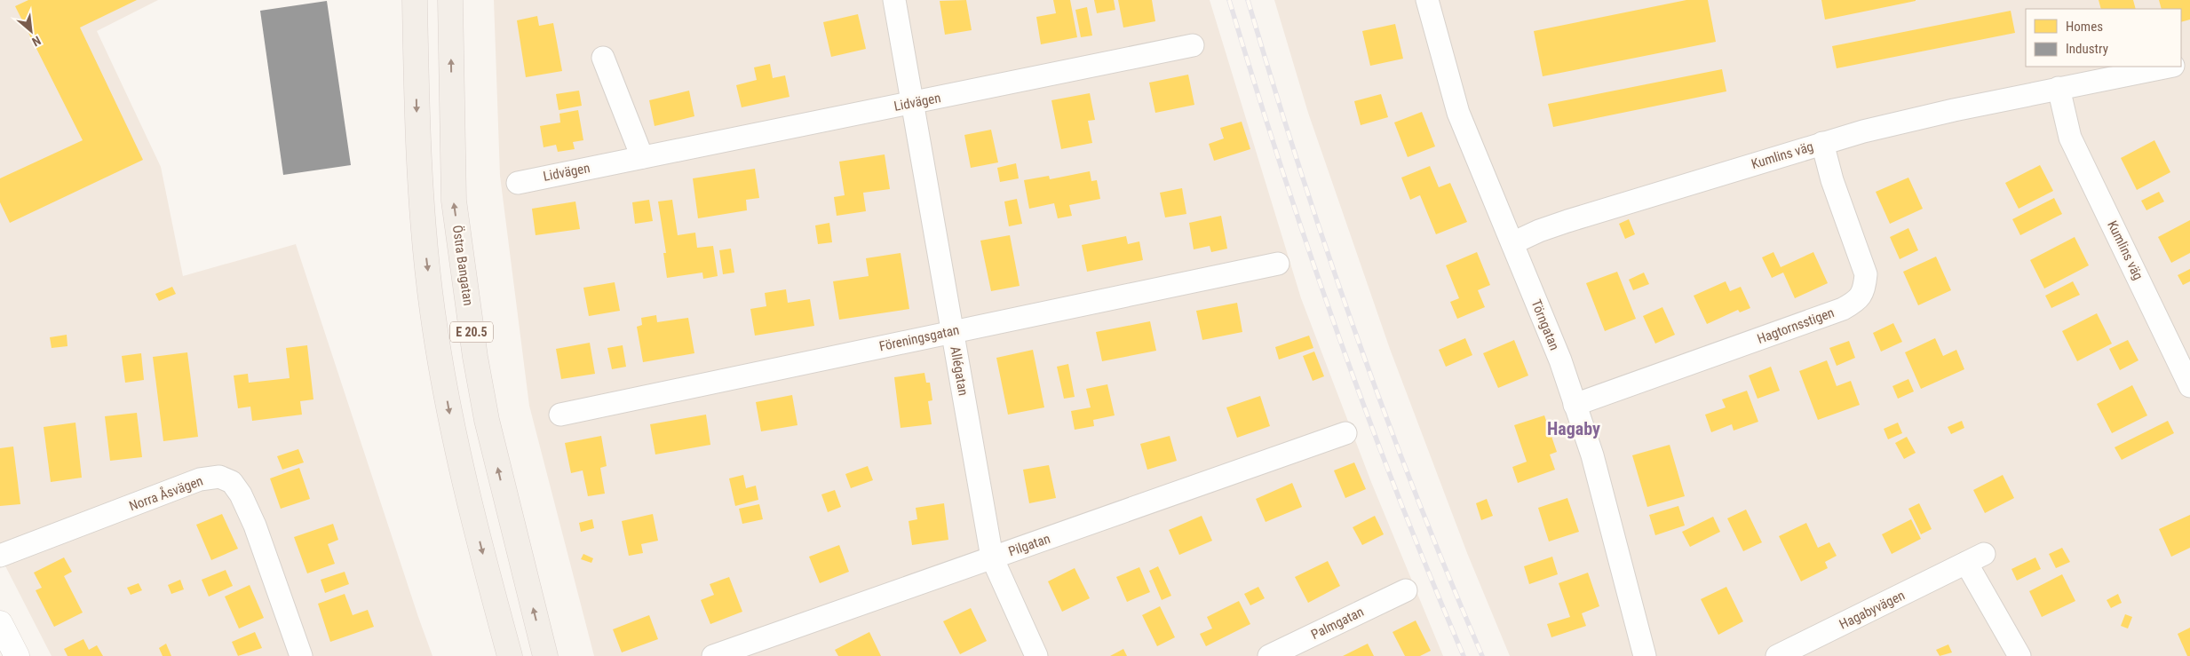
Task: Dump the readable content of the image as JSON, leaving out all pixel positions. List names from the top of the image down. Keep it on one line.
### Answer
{"streets":{"main road":["Östra Bangatan","E 20.5"],"street":["Lidvägen","Kumlins väg","Törngatan","Hagtornsstigen","Föreningsgatan","Allégatan","Norra Åsvägen","Pilgatan","Hagabyvägen","Palmgatan"]},"crossings":[["Lidvägen","Allégatan"],["Kumlins väg","Törngatan"],["Kumlins väg","Hagtornsstigen"],["Törngatan","Hagtornsstigen"],["Föreningsgatan","Allégatan"],["Allégatan","Pilgatan"]],"districts":["Hagaby"],"legend":["Homes","Industry"],"north":"bottom right"}
